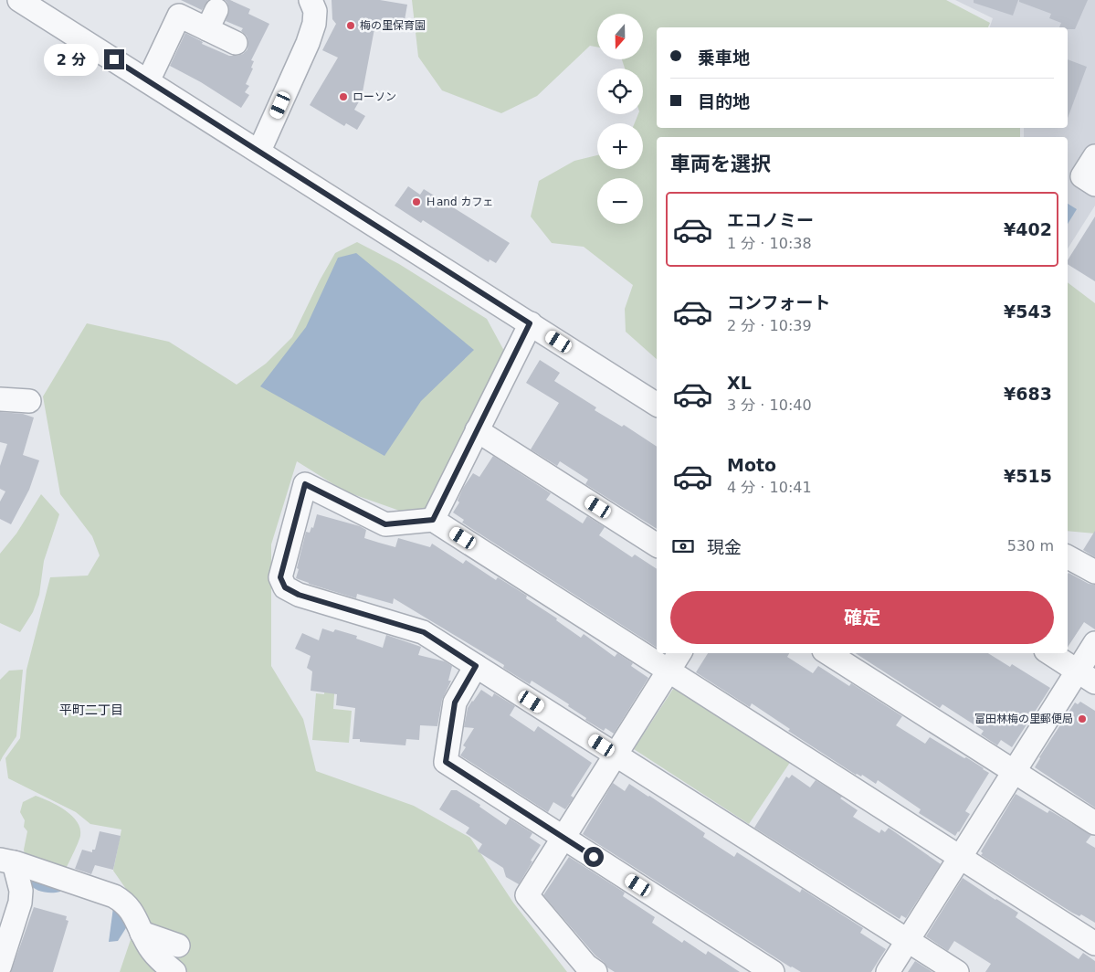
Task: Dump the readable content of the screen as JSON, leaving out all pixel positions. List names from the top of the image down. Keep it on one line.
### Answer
{"districts":["平町二丁目"],"places":["梅の里保育園","ローソン","Ｈand カフェ","富田林梅の里郵便局"],"north":"bottom","page":{"map_buttons":["+","−"],"banner":["乗車地","目的地"],"bubble":"2 分","heading":"車両を選択","list":[{"name":"エコノミー","note":"1 分 · 10:38","value":"¥402"},{"name":"コンフォート","note":"2 分 · 10:39","value":"¥543"},{"name":"XL","note":"3 分 · 10:40","value":"¥683"},{"name":"Moto","note":"4 分 · 10:41","value":"¥515"}],"pay":["現金","530 m"],"buttons":"確定"}}
